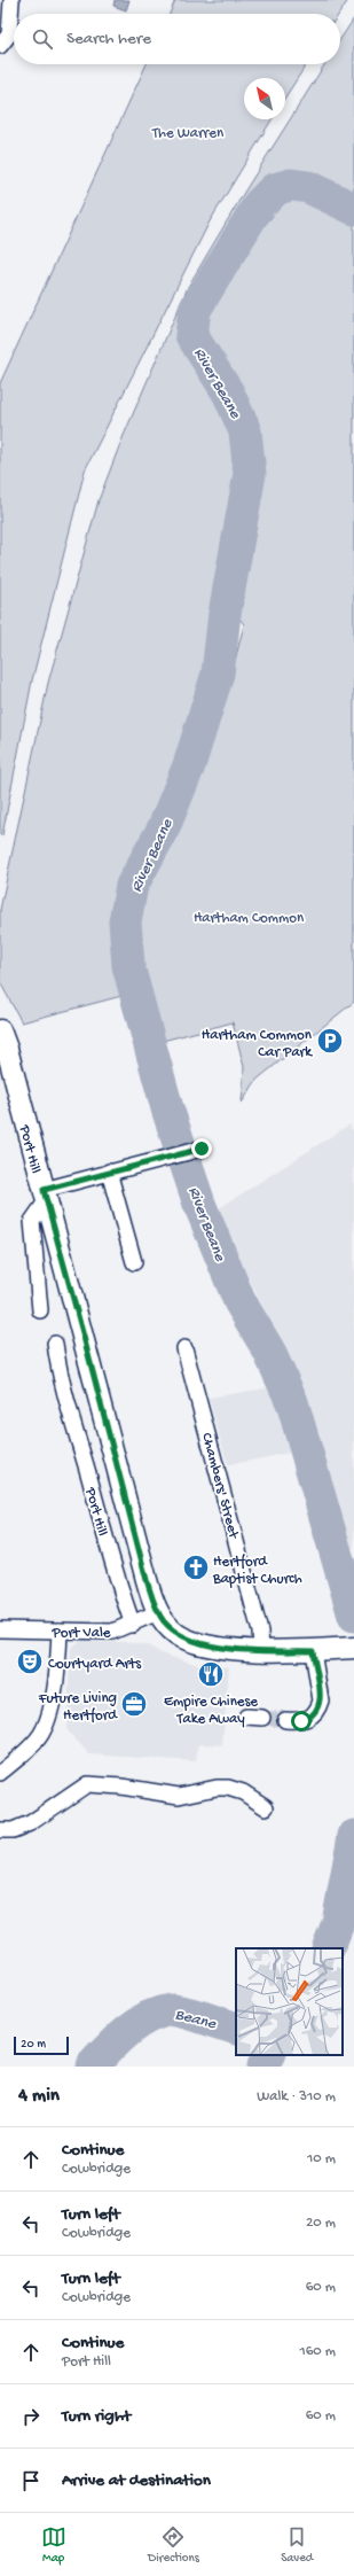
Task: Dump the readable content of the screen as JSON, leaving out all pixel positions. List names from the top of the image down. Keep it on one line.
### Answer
{"streets":{"main road":["Port Hill"],"street":["Chambers' Street","Port Vale"]},"crossings":[["Port Hill","Port Vale"]],"water":["River Beane","Beane"],"parks":["The Warren","Hartham Common"],"places":{"parking":["Hartham Common Car Park"],"church":["Hertford Baptist Church"],"theatre":["Courtyard Arts"],"restaurant":["Empire Chinese Take Away"],"office":["Future Living Hertford"]},"scale_bar":"20 m","north":"top left","page":{"search":"Search here","scale":"20 m","heading":["4 min","Walk · 310 m"],"list":[["Continue","Cowbridge","10 m"],["Turn left","Cowbridge","20 m"],["Turn left","Cowbridge","60 m"],["Continue","Port Hill","160 m"],["Turn right","60 m"],"Arrive at destination"],"nav":["Map","Directions","Saved"]}}
